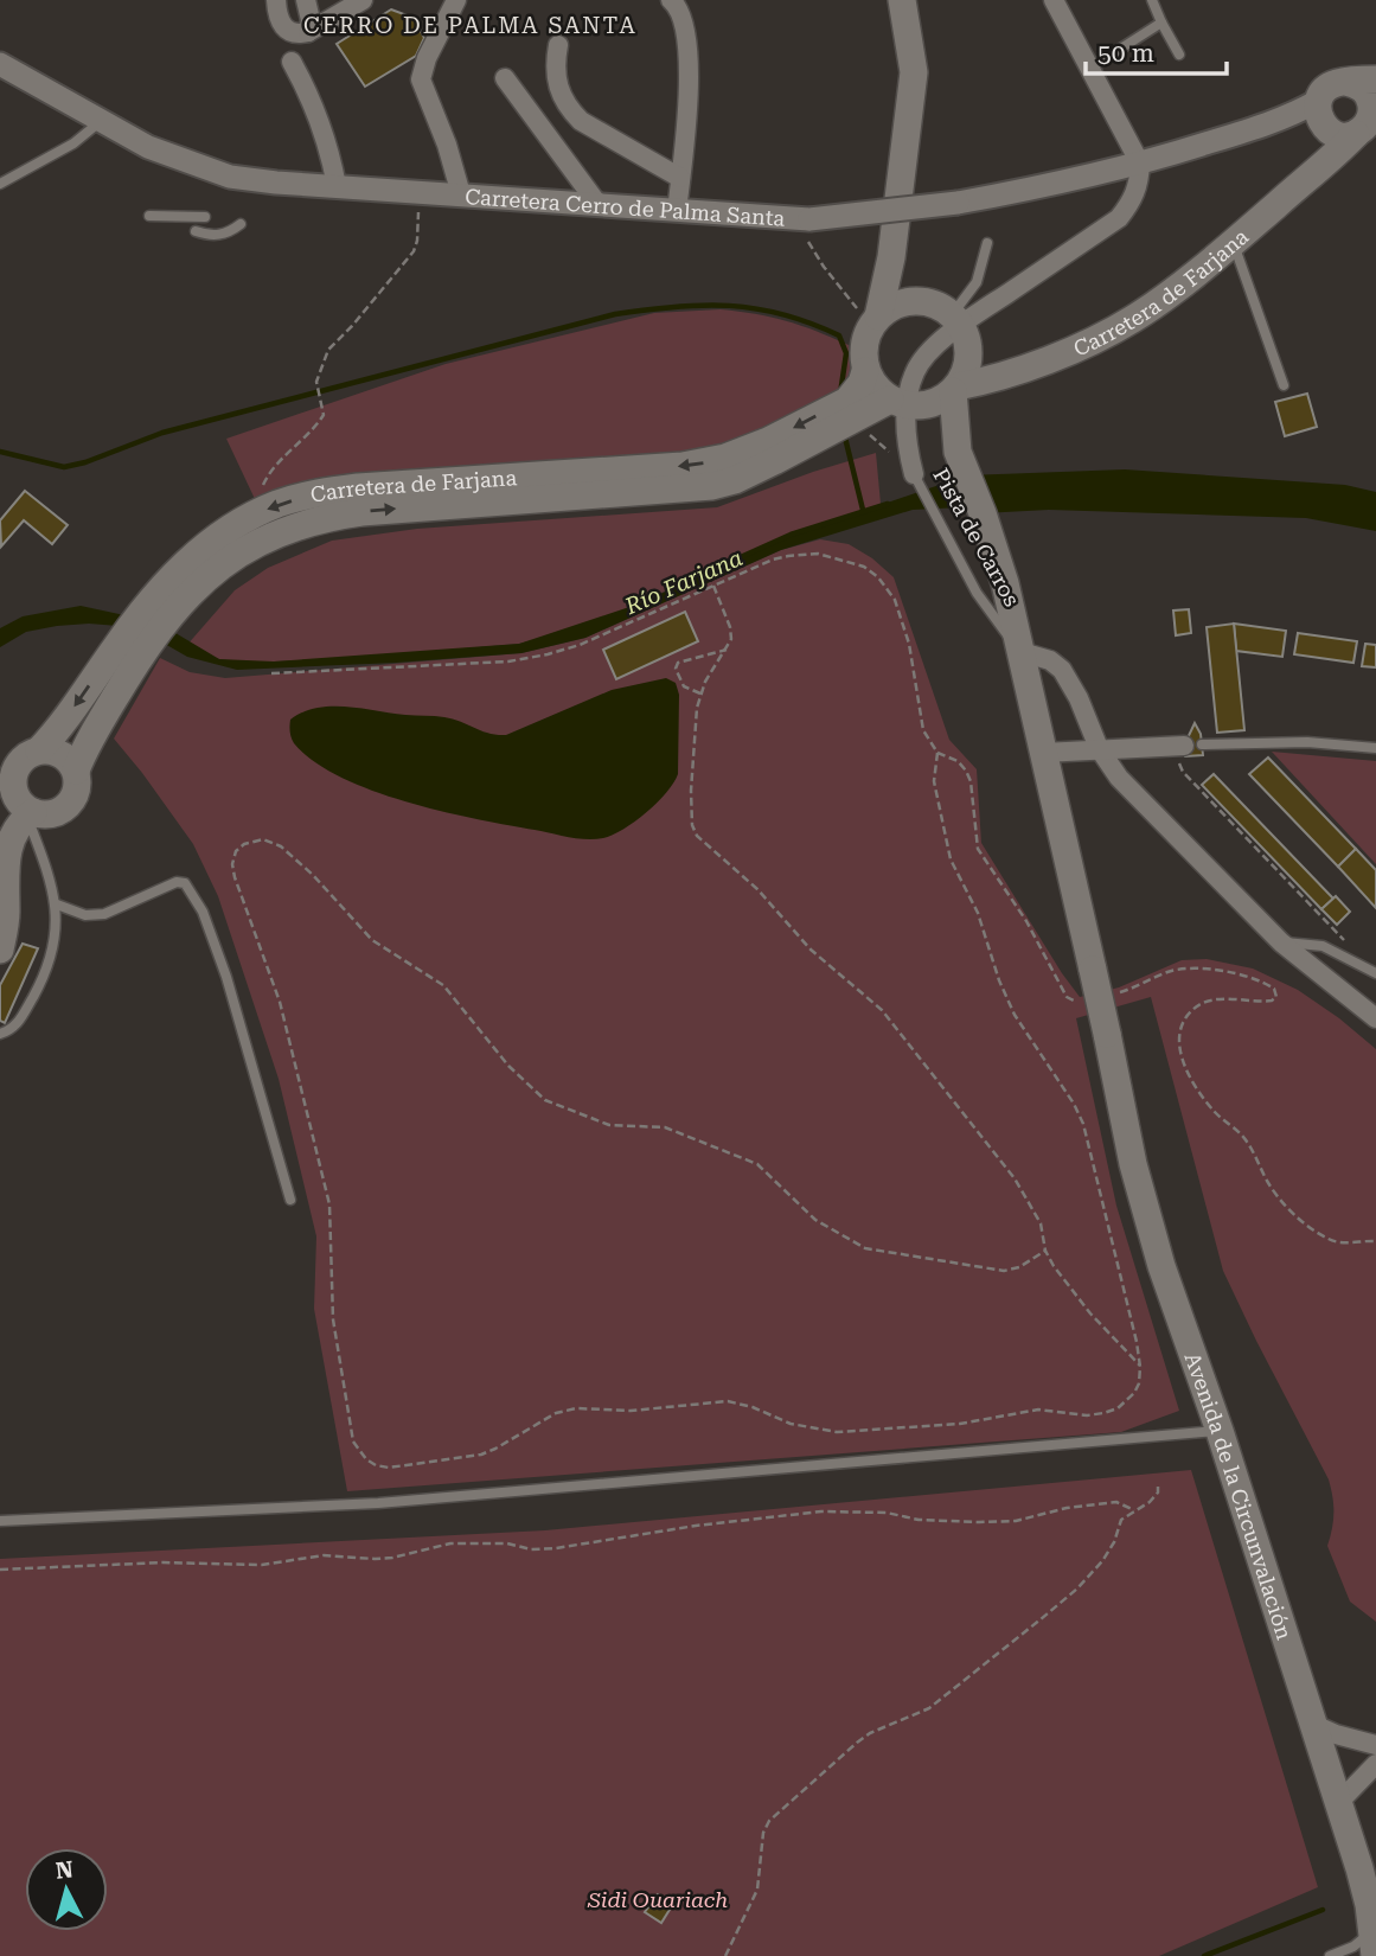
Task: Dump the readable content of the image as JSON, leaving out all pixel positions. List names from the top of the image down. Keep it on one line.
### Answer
{"streets":{"main road":["Carretera de Farjana","Avenida de la Circunvalación"],"street":["Carretera Cerro de Palma Santa","Pista de Carros"]},"crossings":[["Carretera Cerro de Palma Santa","Carretera de Farjana"],["Carretera Cerro de Palma Santa","Pista de Carros"],["Carretera de Farjana","Pista de Carros"],["Pista de Carros","Avenida de la Circunvalación"]],"districts":["CERRO DE PALMA SANTA"],"water":["Río Farjana"],"parks":["Sidi Ouariach"],"scale_bar":"50 m","north":"top"}
